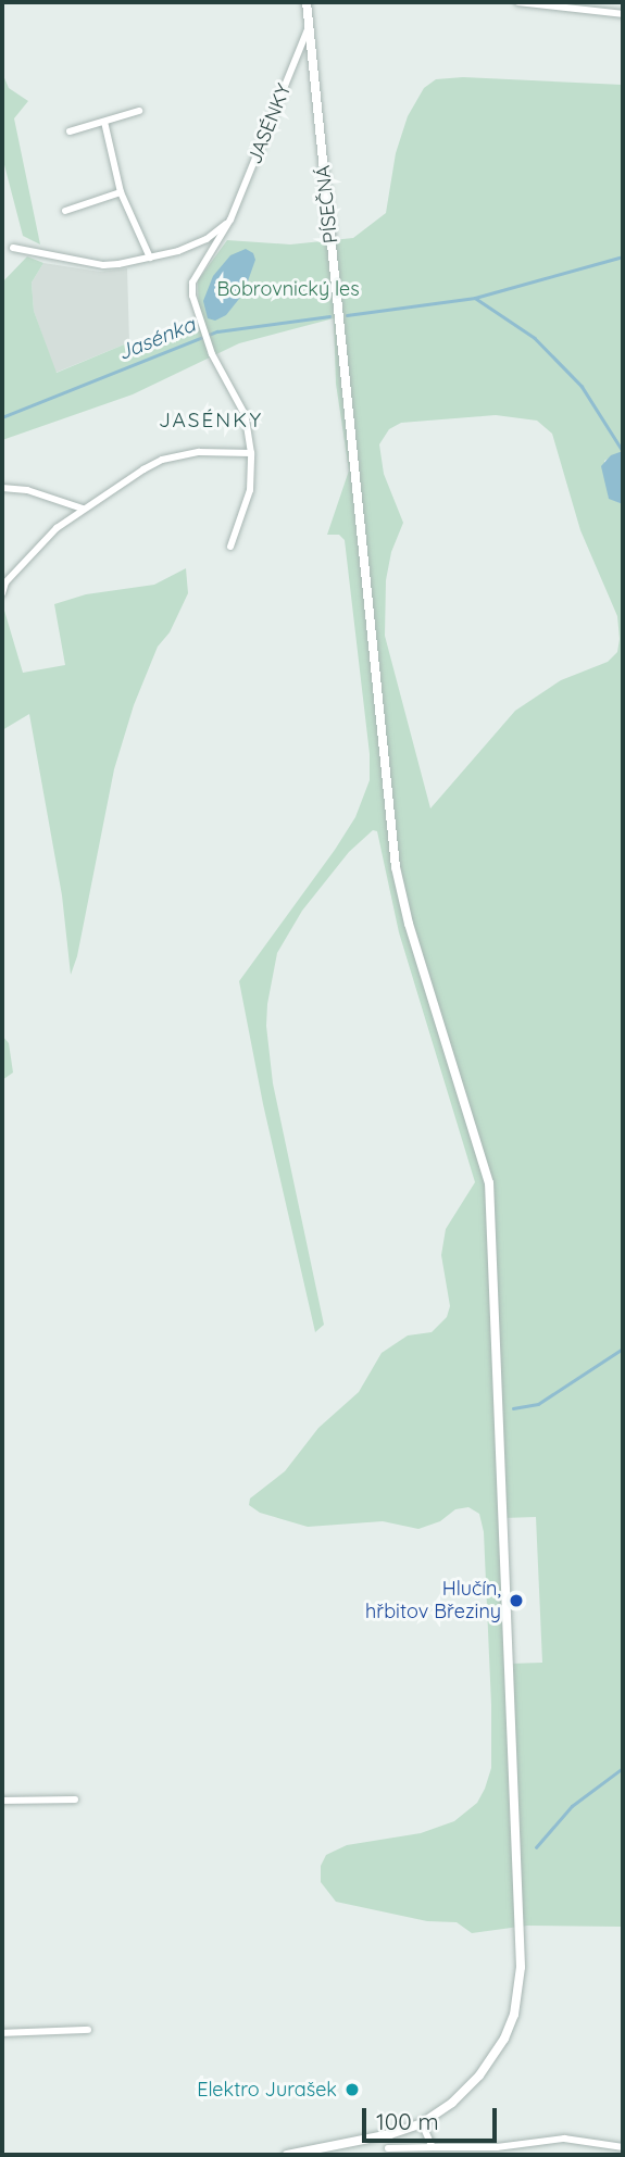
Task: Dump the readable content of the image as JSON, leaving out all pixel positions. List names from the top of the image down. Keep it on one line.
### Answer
{"streets":{"street":["JASÉNKY","PÍSEČNÁ"]},"crossings":[["JASÉNKY","PÍSEČNÁ"]],"districts":["JASÉNKY"],"water":["Jasénka"],"parks":["Bobrovnický les"],"places":["Hlučín, hřbitov Březiny","Elektro Jurašek"],"scale_bar":"100 m"}
